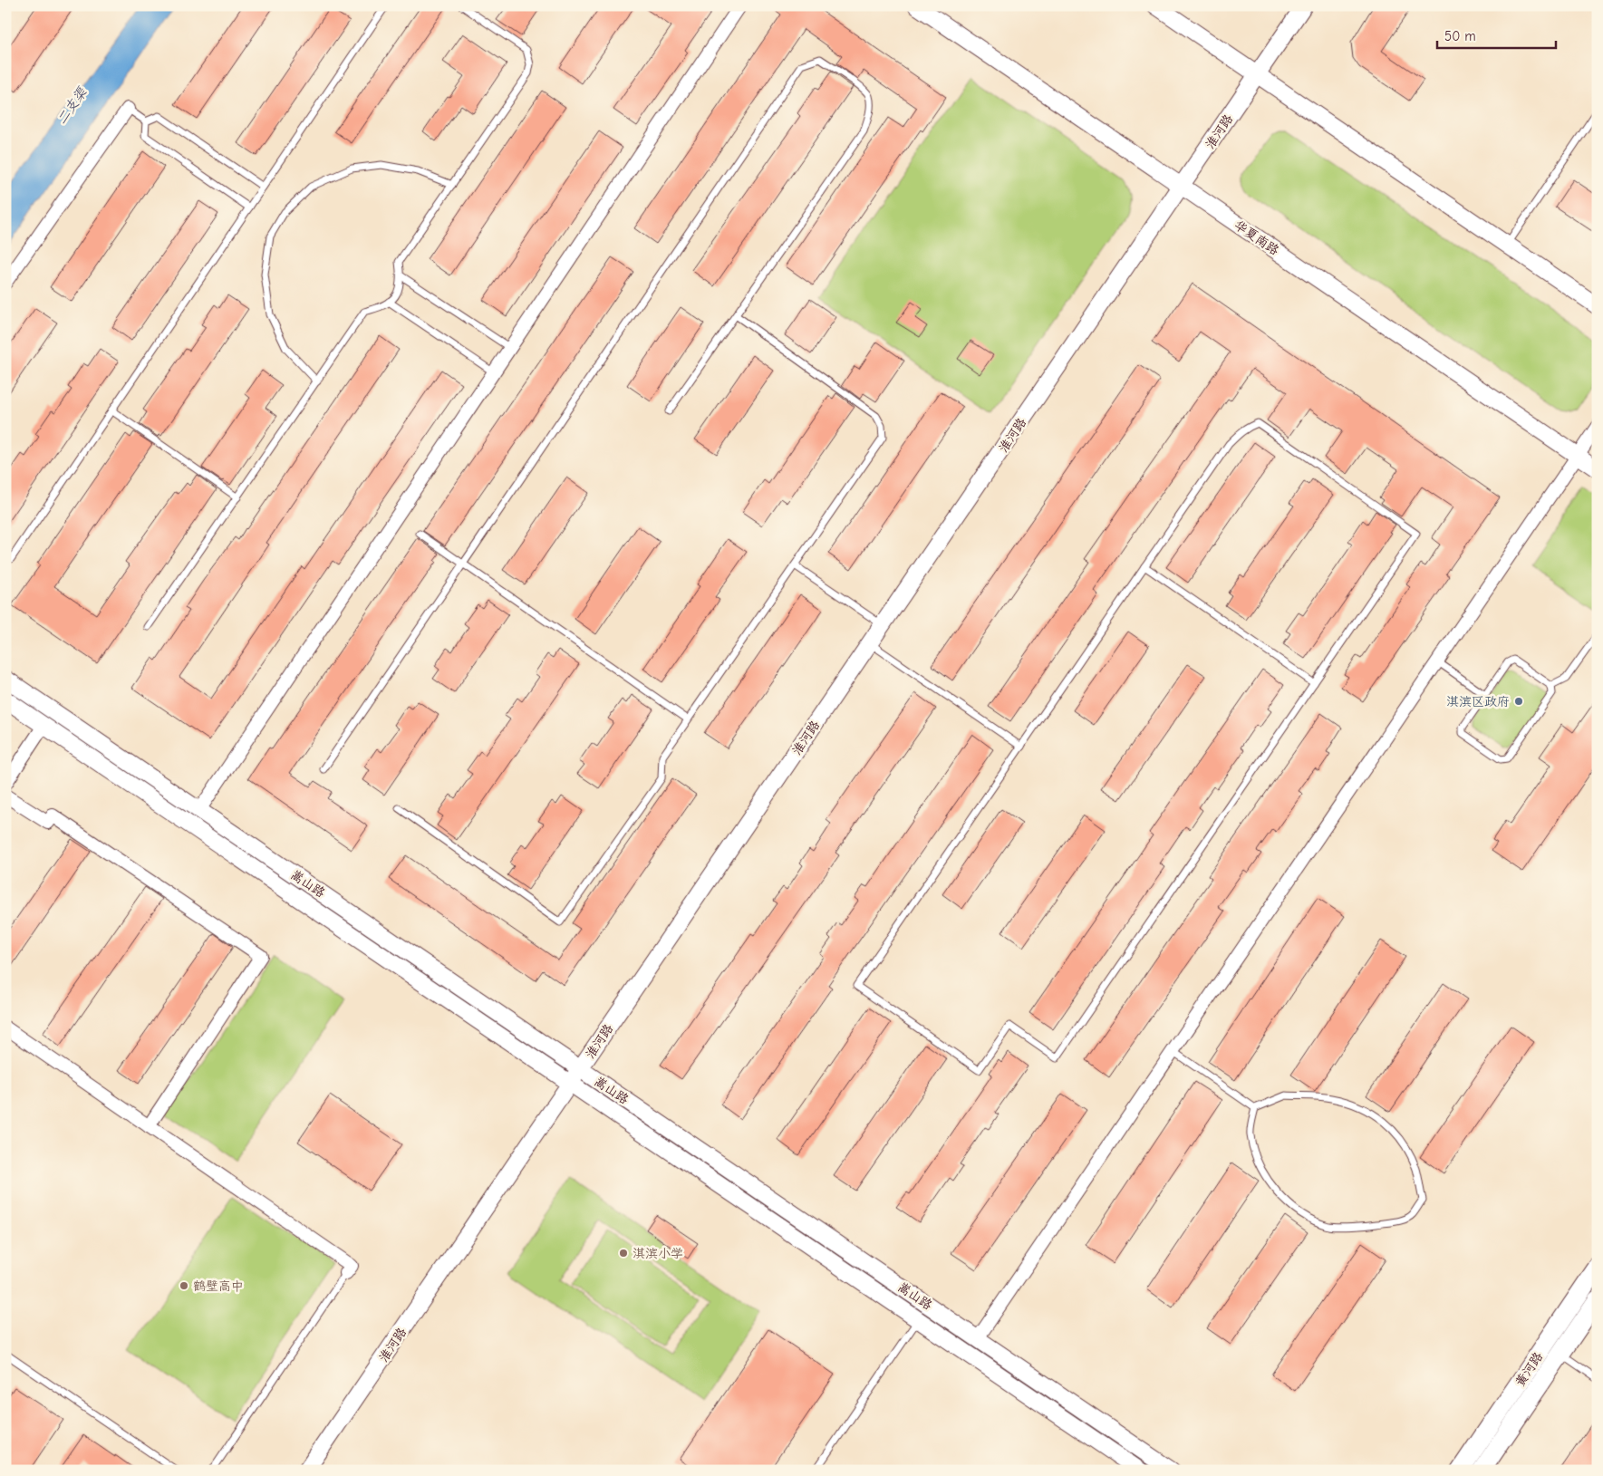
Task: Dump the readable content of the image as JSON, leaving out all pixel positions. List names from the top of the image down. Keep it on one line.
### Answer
{"streets":{"main road":["黄河路"],"street":["淮河路","华夏南路","嵩山路"]},"crossings":[["淮河路","华夏南路"],["淮河路","嵩山路"]],"water":["二支渠"],"places":["淇滨区政府","淇滨小学","鹤壁高中"],"scale_bar":"50 m"}
